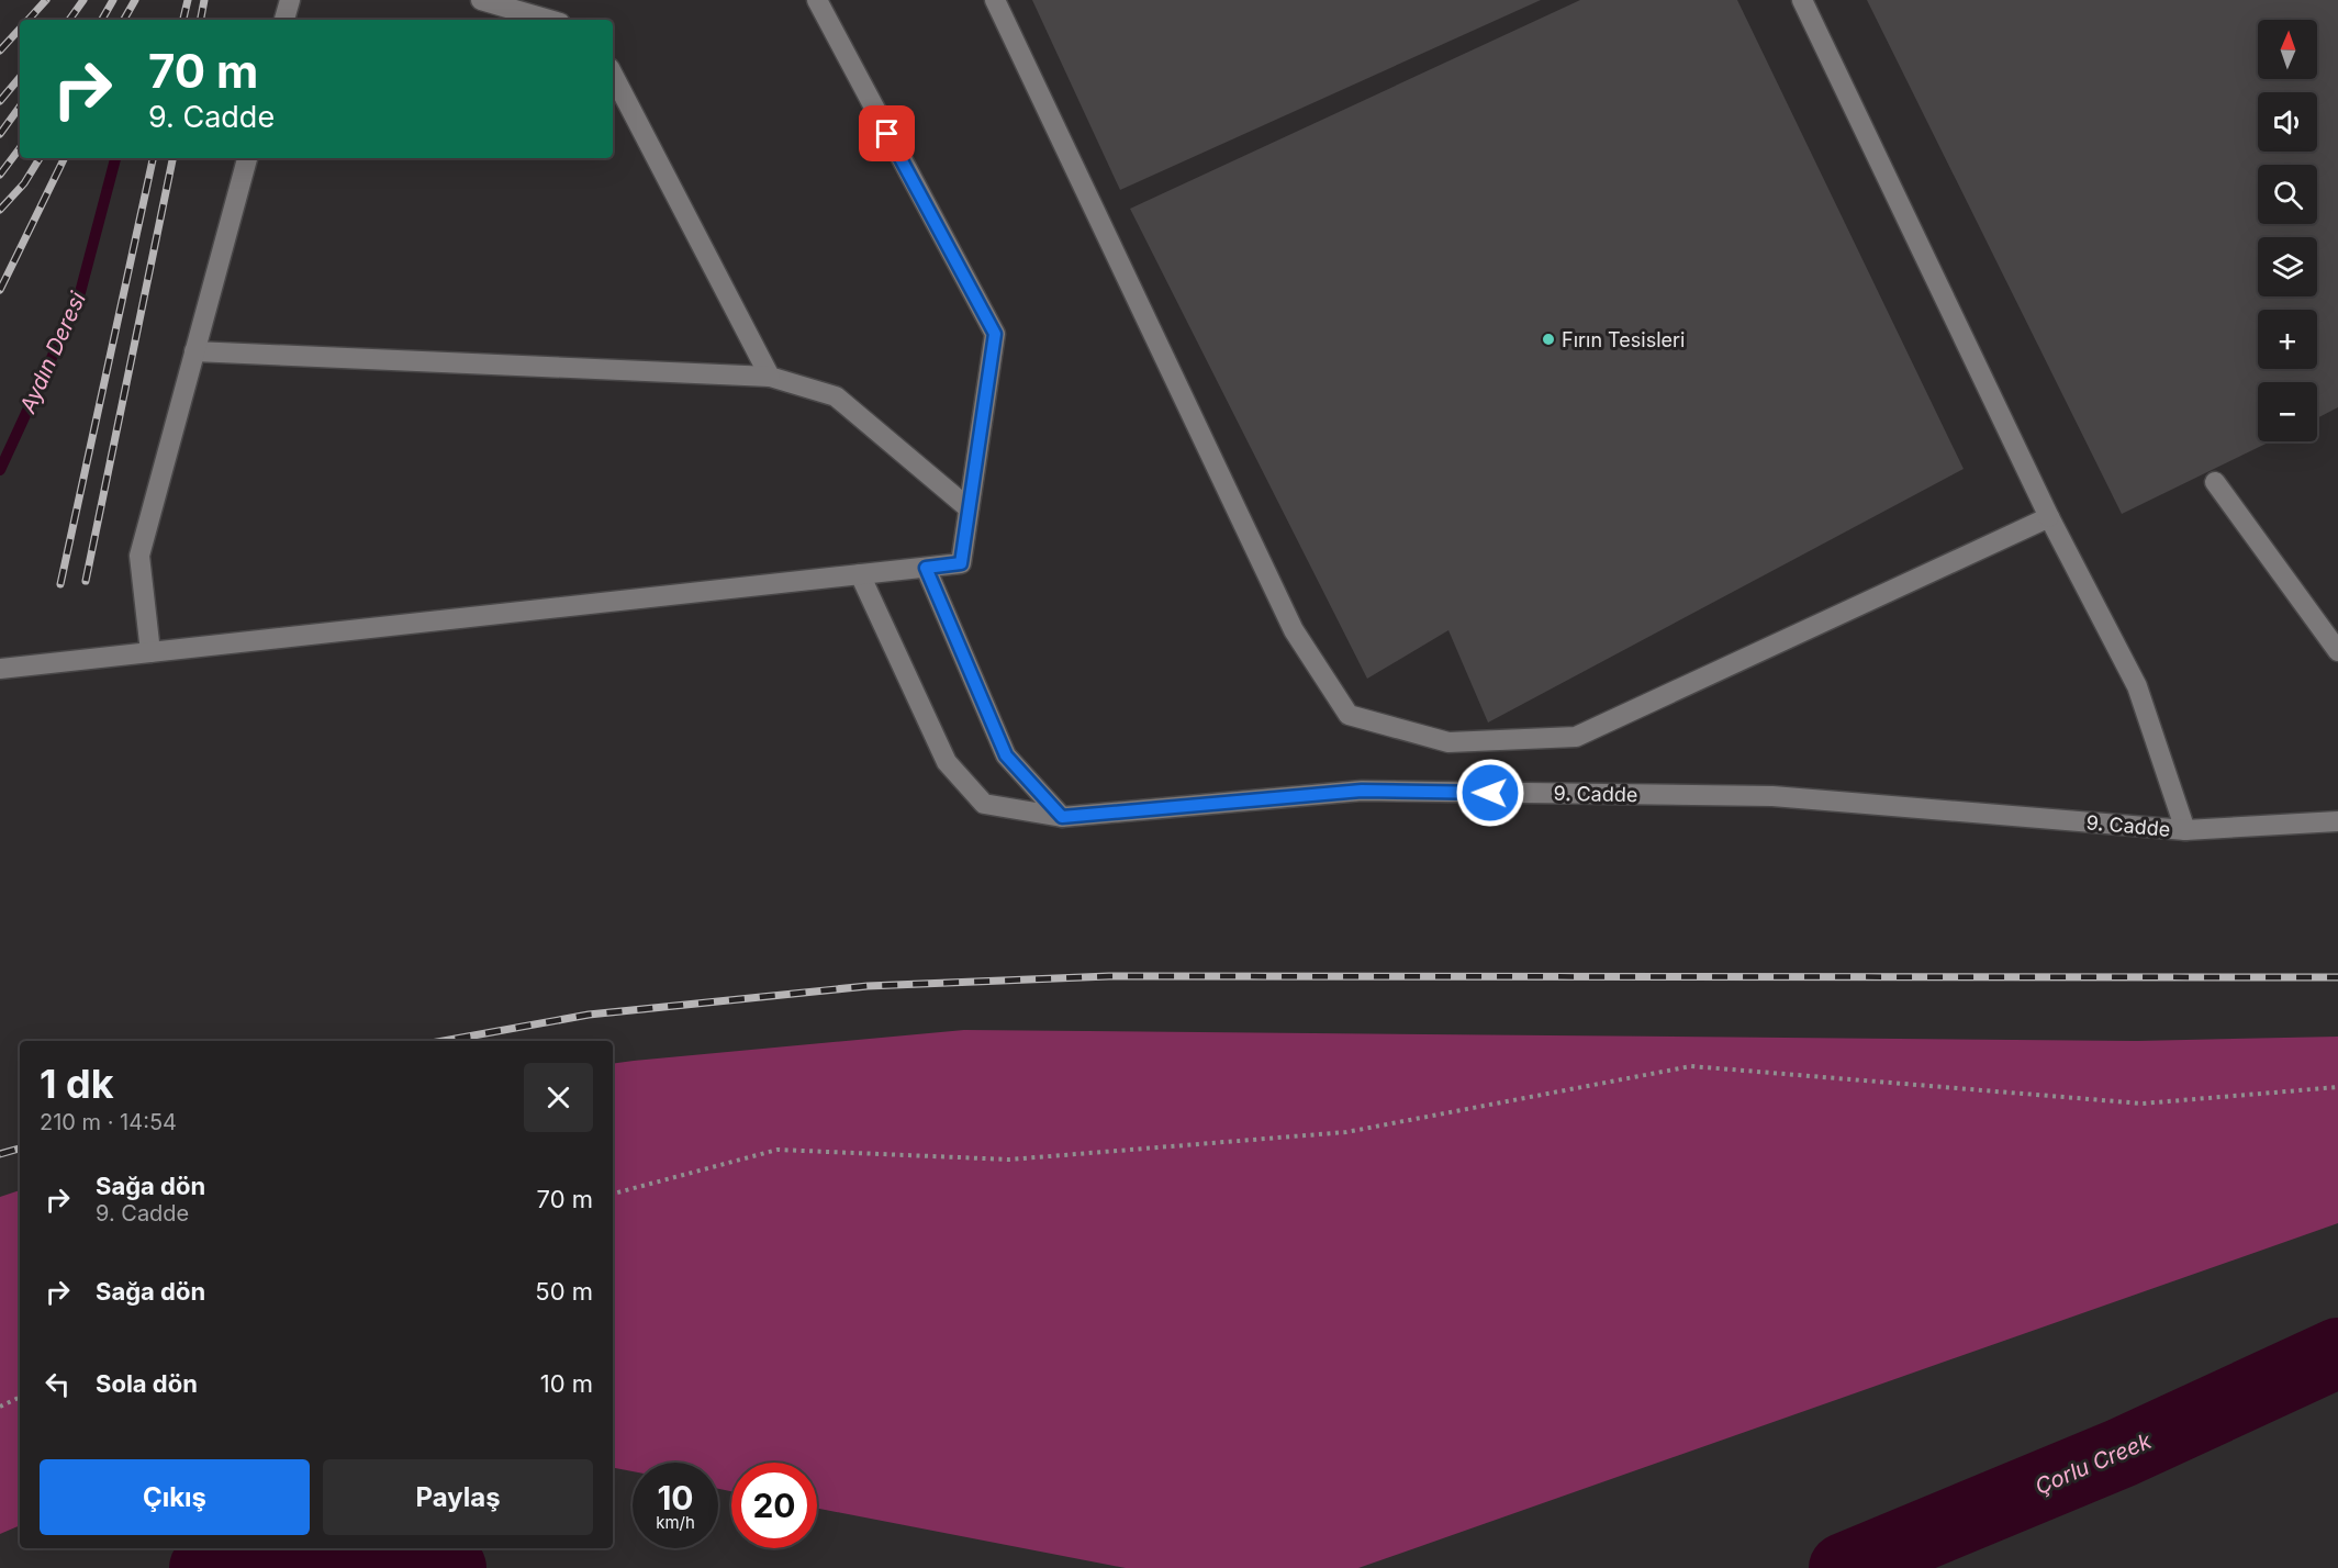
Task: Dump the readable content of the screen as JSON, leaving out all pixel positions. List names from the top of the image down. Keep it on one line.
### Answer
{"streets":{"lane":["9. Cadde"]},"water":["Aydın Deresi","Çorlu Creek"],"places":["Fırın Tesisleri"],"north":"top","page":{"map_buttons":["+","−"],"turn":["70 m","9. Cadde"],"heading":["1 dk","210 m · 14:54"],"list":[{"name":"Sağa dön","note":"9. Cadde","value":"70 m"},{"name":"Sağa dön","value":"50 m"},{"name":"Sola dön","value":"10 m"}],"buttons":["Çıkış","Paylaş"],"speed":"10 km/h","limit":"20"}}
